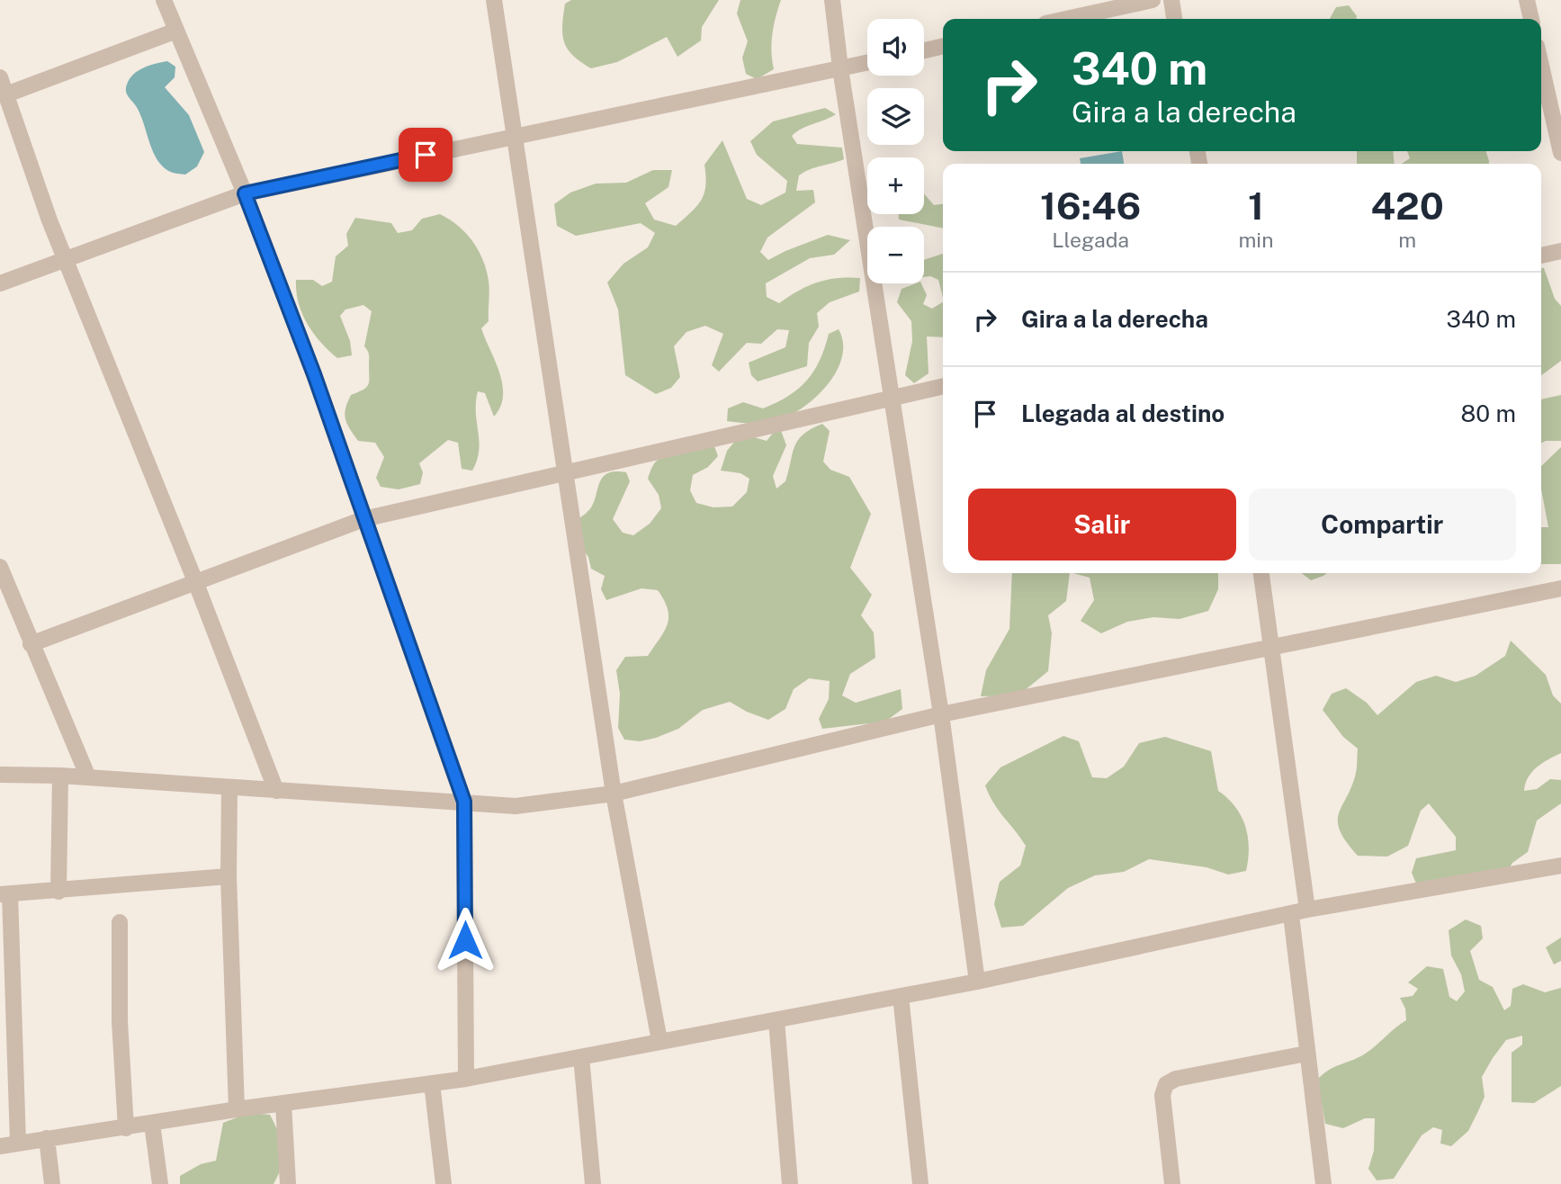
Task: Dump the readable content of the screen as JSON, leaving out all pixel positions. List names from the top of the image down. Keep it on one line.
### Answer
{"page":{"map_buttons":["+","−"],"turn":["340 m","Gira a la derecha"],"eta":["16:46","Llegada","1","min","420","m"],"list":[{"name":"Gira a la derecha","value":"340 m"},{"name":"Llegada al destino","value":"80 m"}],"buttons":["Salir","Compartir"]}}
